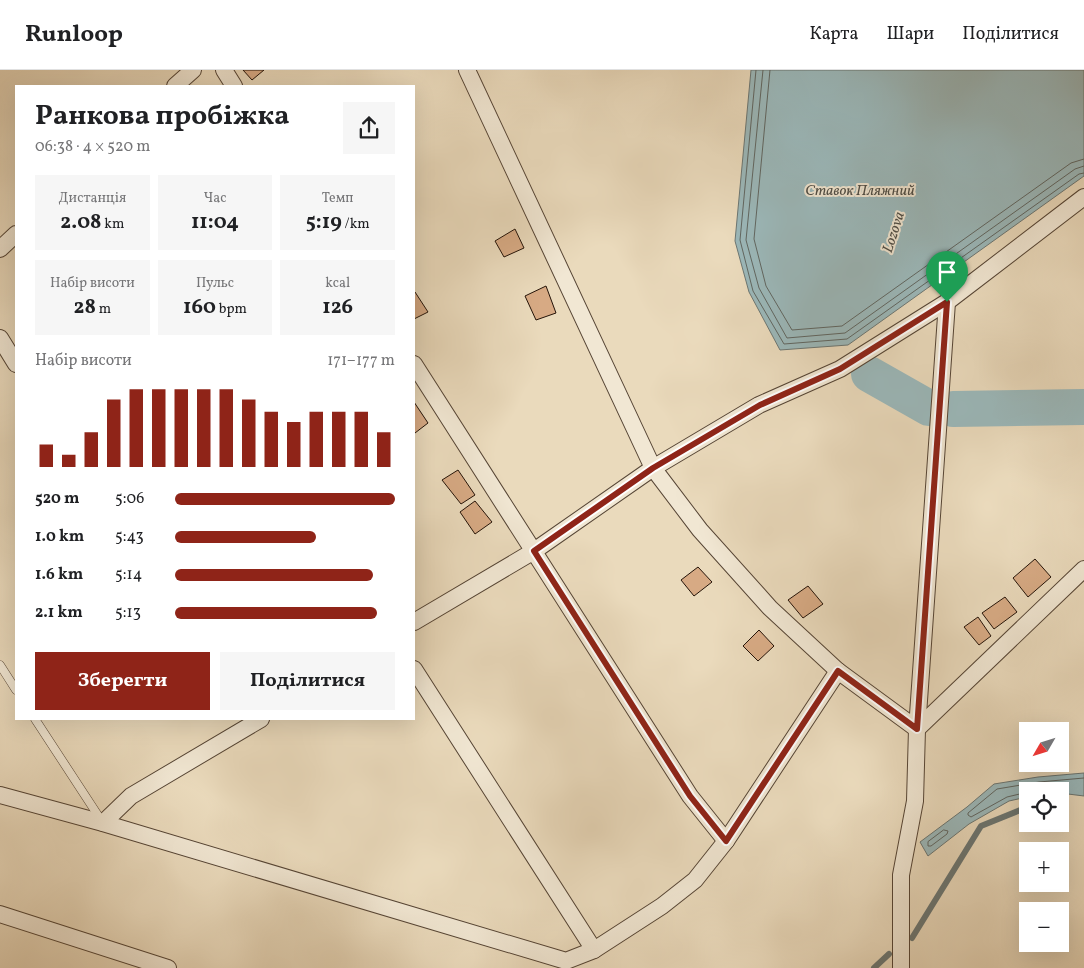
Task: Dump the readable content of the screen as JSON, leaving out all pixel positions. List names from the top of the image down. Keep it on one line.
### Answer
{"water":["Ставок Пляжний","Lozova"],"north":"bottom left","page":{"header":"Runloop","nav":["Карта","Шари","Поділитися"],"heading":["Ранкова пробіжка","06:38 · 4 × 520 m"],"stats":[["Дистанція","2.08 km"],["Час","11:04"],["Темп","5:19 /km"],["Набір висоти","28 m"],["Пульс","160 bpm"],["kcal","126"]],"chart":["Набір висоти","171–177 m"],"list":[{"name":"520 m","note":"5:06"},{"name":"1.0 km","note":"5:43"},{"name":"1.6 km","note":"5:14"},{"name":"2.1 km","note":"5:13"}],"buttons":["Зберегти","Поділитися"],"map_buttons":["+","−"]}}
